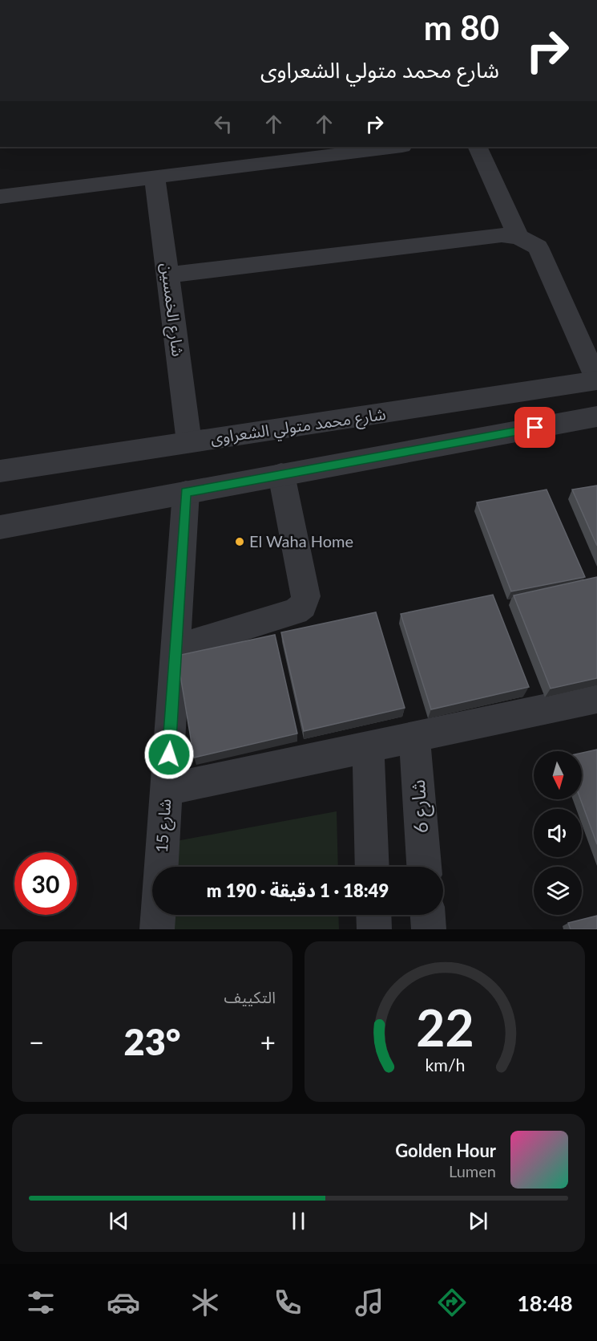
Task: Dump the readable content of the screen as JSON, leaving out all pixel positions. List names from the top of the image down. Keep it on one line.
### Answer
{"streets":{"street":["شارع الخمسين","شارع محمد متولي الشعراوى","شارع 6","شارع 15"]},"crossings":[["شارع الخمسين","شارع محمد متولي الشعراوى"]],"places":["El Waha Home"],"north":"bottom","page":{"turn":["80 m","شارع محمد متولي الشعراوى"],"limit":"30","trip":"18:49 · 1 دقيقة · 190 m","tile":"التكييف","heat":["−","23°","+"],"song":["Golden Hour","Lumen"],"tabs":"18:48","gauge":["22","km/h"]}}
